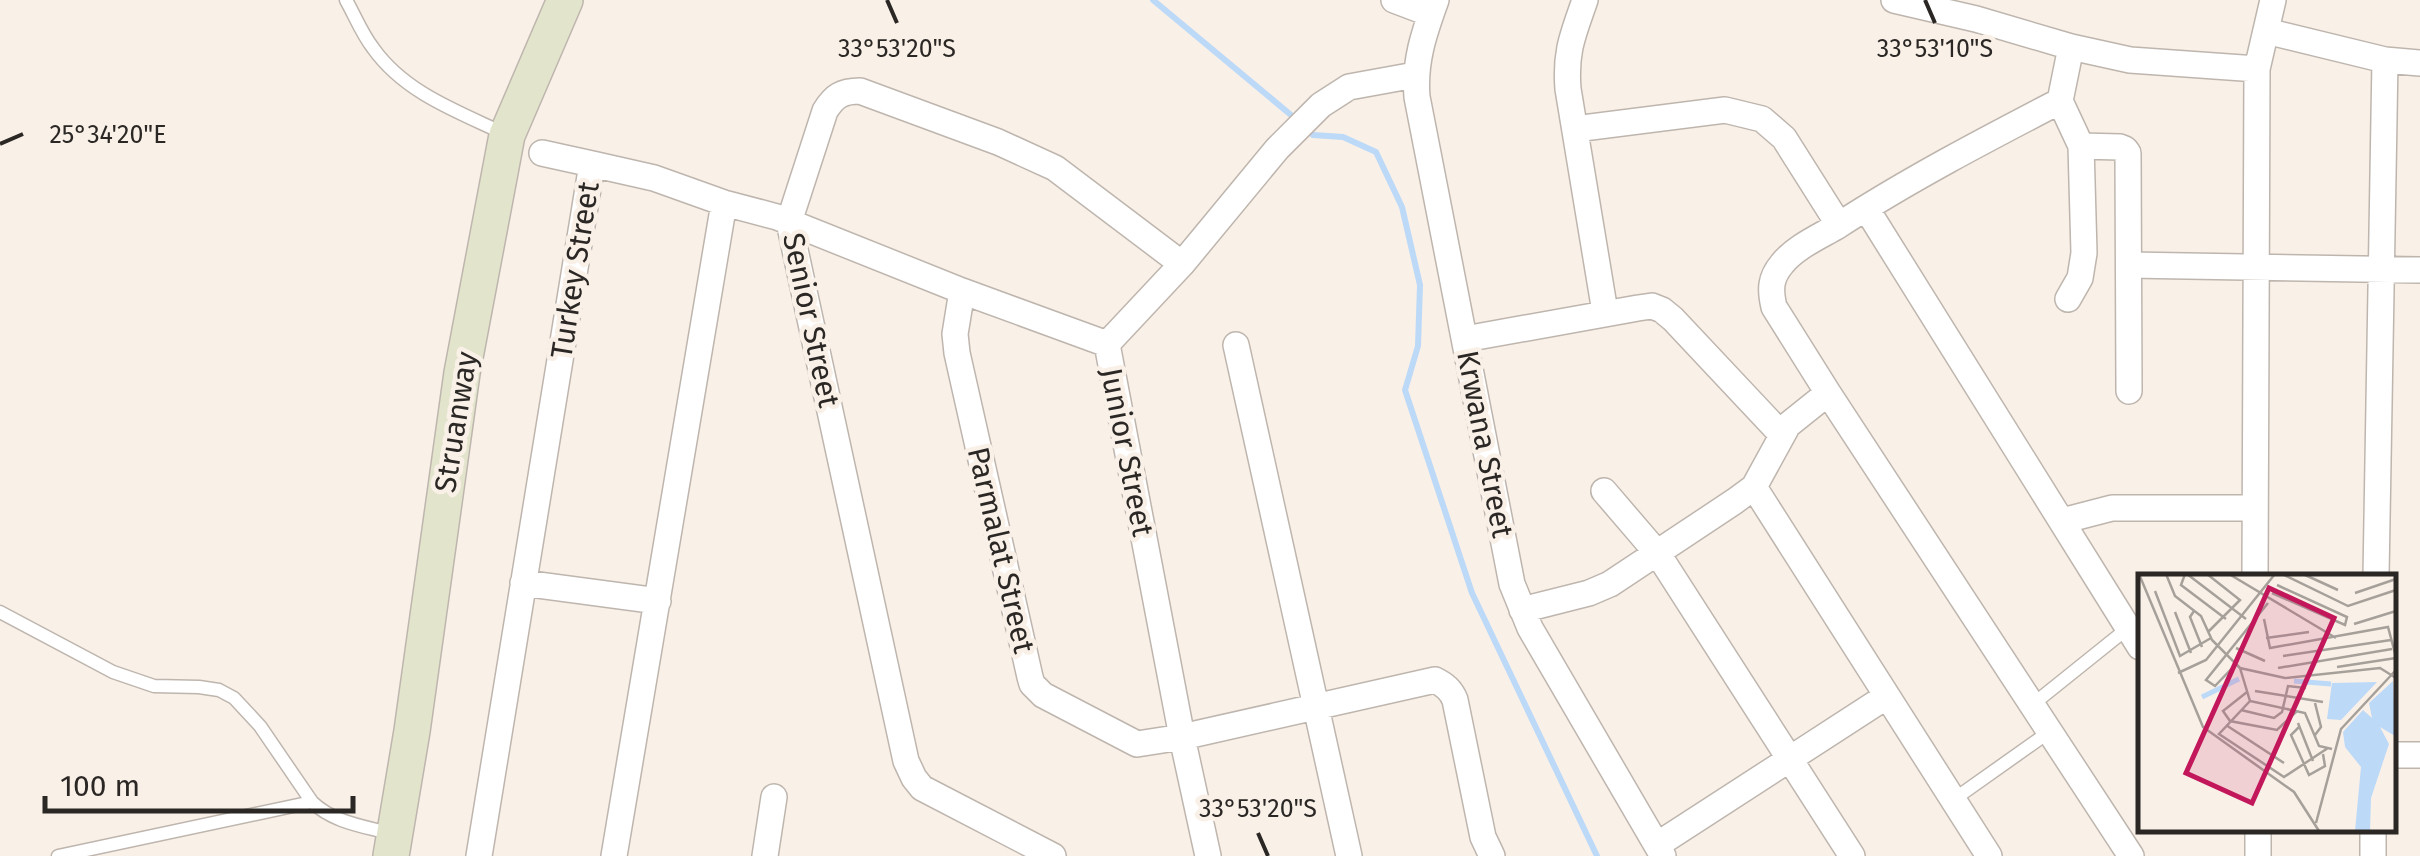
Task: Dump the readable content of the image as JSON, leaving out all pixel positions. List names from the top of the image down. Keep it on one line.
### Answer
{"streets":{"street":["Turkey Street","Senior Street","Struanway","Krwana Street","Junior Street","Parmalat Street"]},"crossings":[["Turkey Street","Senior Street"],["Turkey Street","Junior Street"],["Turkey Street","Parmalat Street"],["Senior Street","Junior Street"],["Krwana Street","Junior Street"],["Junior Street","Parmalat Street"]],"scale_bar":"100 m","coordinates":["33°53'20\"S","33°53'10\"S","25°34'20\"E"]}
